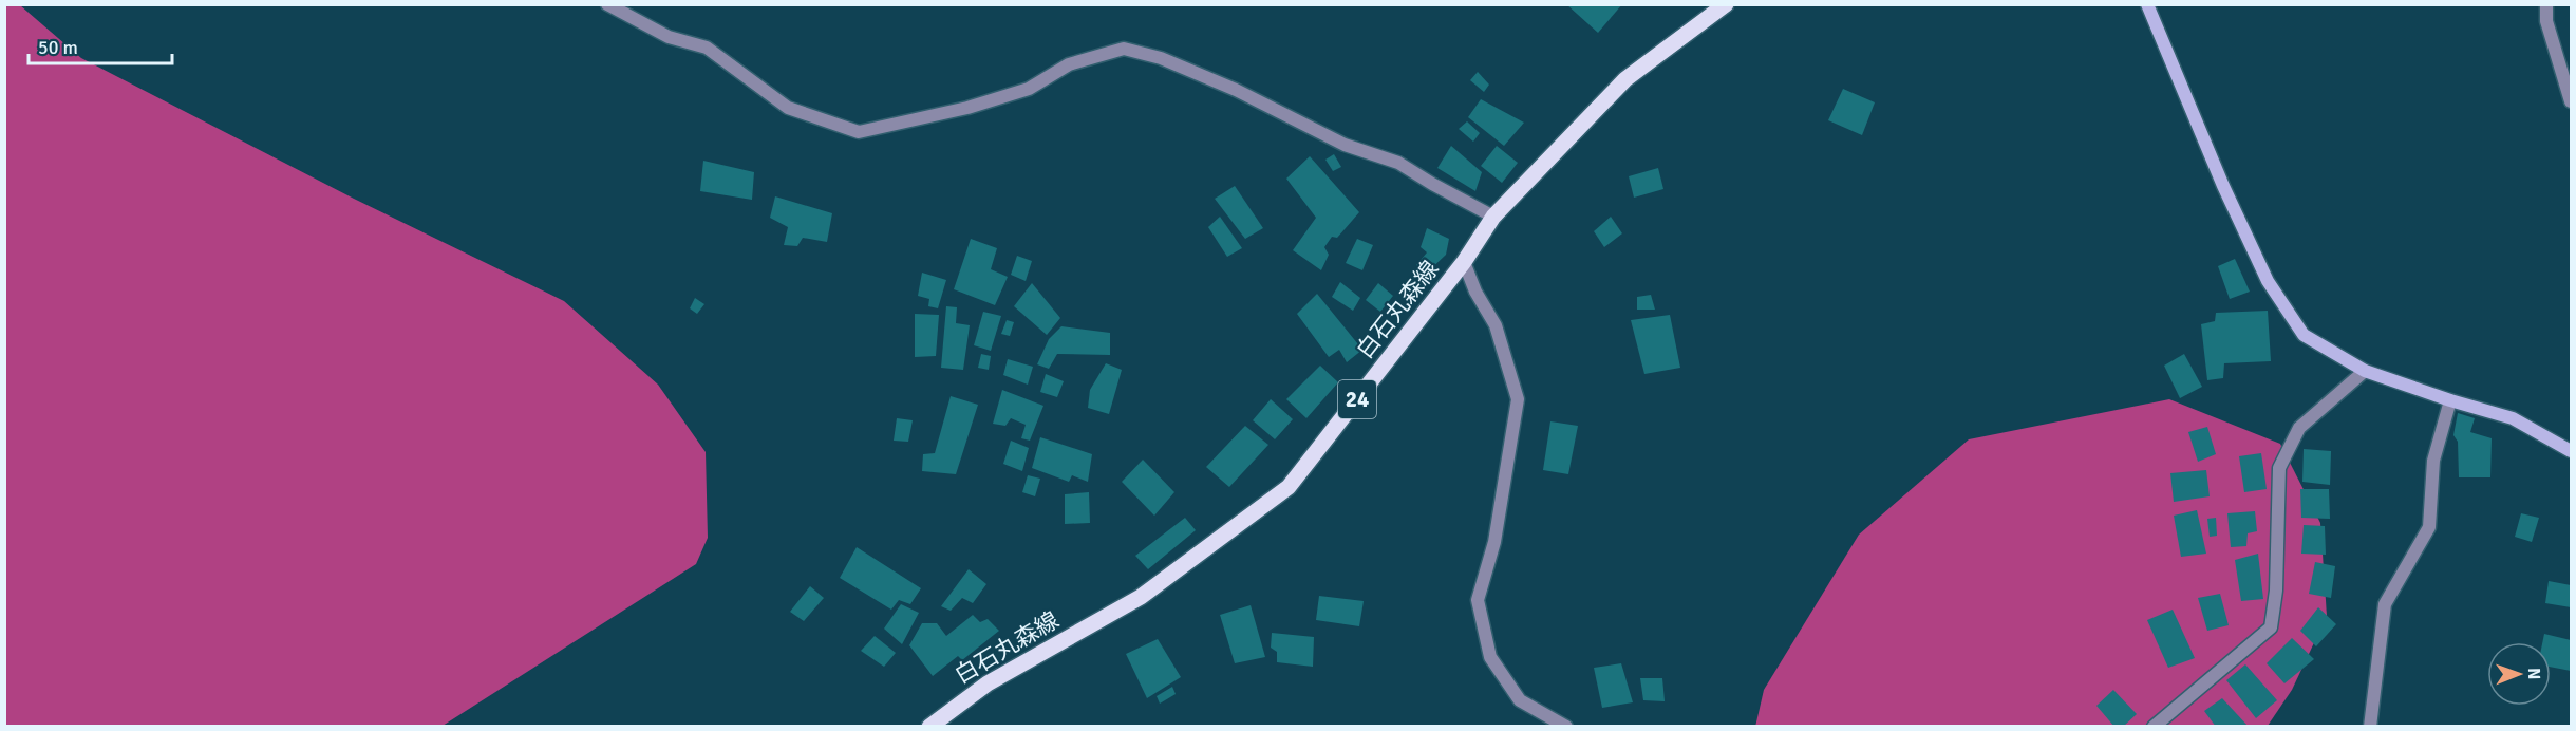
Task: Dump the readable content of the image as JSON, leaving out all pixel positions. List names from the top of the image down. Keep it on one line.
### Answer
{"streets":{"main road":["白石丸森線","24"]},"scale_bar":"50 m","north":"right"}
